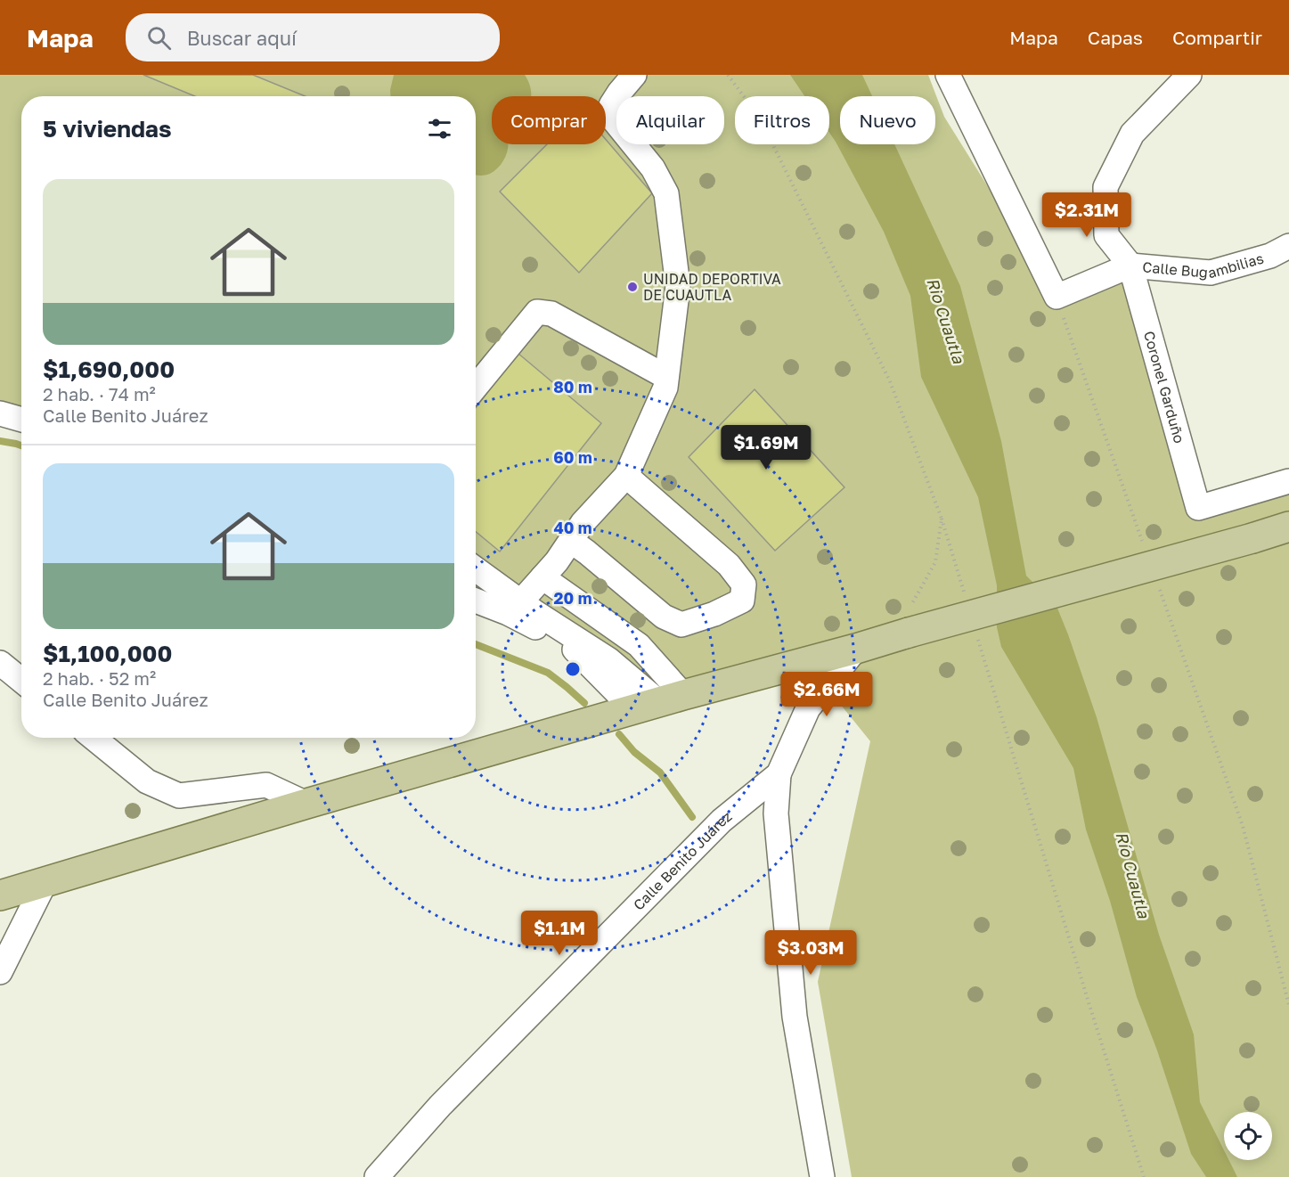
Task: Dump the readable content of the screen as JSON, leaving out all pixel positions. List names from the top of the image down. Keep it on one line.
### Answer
{"streets":{"street":["Calle Bugambilias","Coronel Garduño","Calle Benito Juárez"]},"crossings":[["Calle Bugambilias","Coronel Garduño"]],"water":["Rio Cuautla","Río Cuautla"],"places":["UNIDAD DEPORTIVA DE CUAUTLA"],"page":{"header":"Mapa","search":"Buscar aquí","nav":["Mapa","Capas","Compartir"],"chip":["Comprar","Alquilar","Filtros","Nuevo"],"heading":"5 viviendas","list":[{"name":"$1,690,000","note":"2 hab. · 74 m² · Calle Benito Juárez"},{"name":"$1,100,000","note":"2 hab. · 52 m² · Calle Benito Juárez"}],"price":["$2.31M","$1.69M","$2.66M","$1.1M","$3.03M"]},"rings":["80 m","60 m","40 m","20 m"]}
